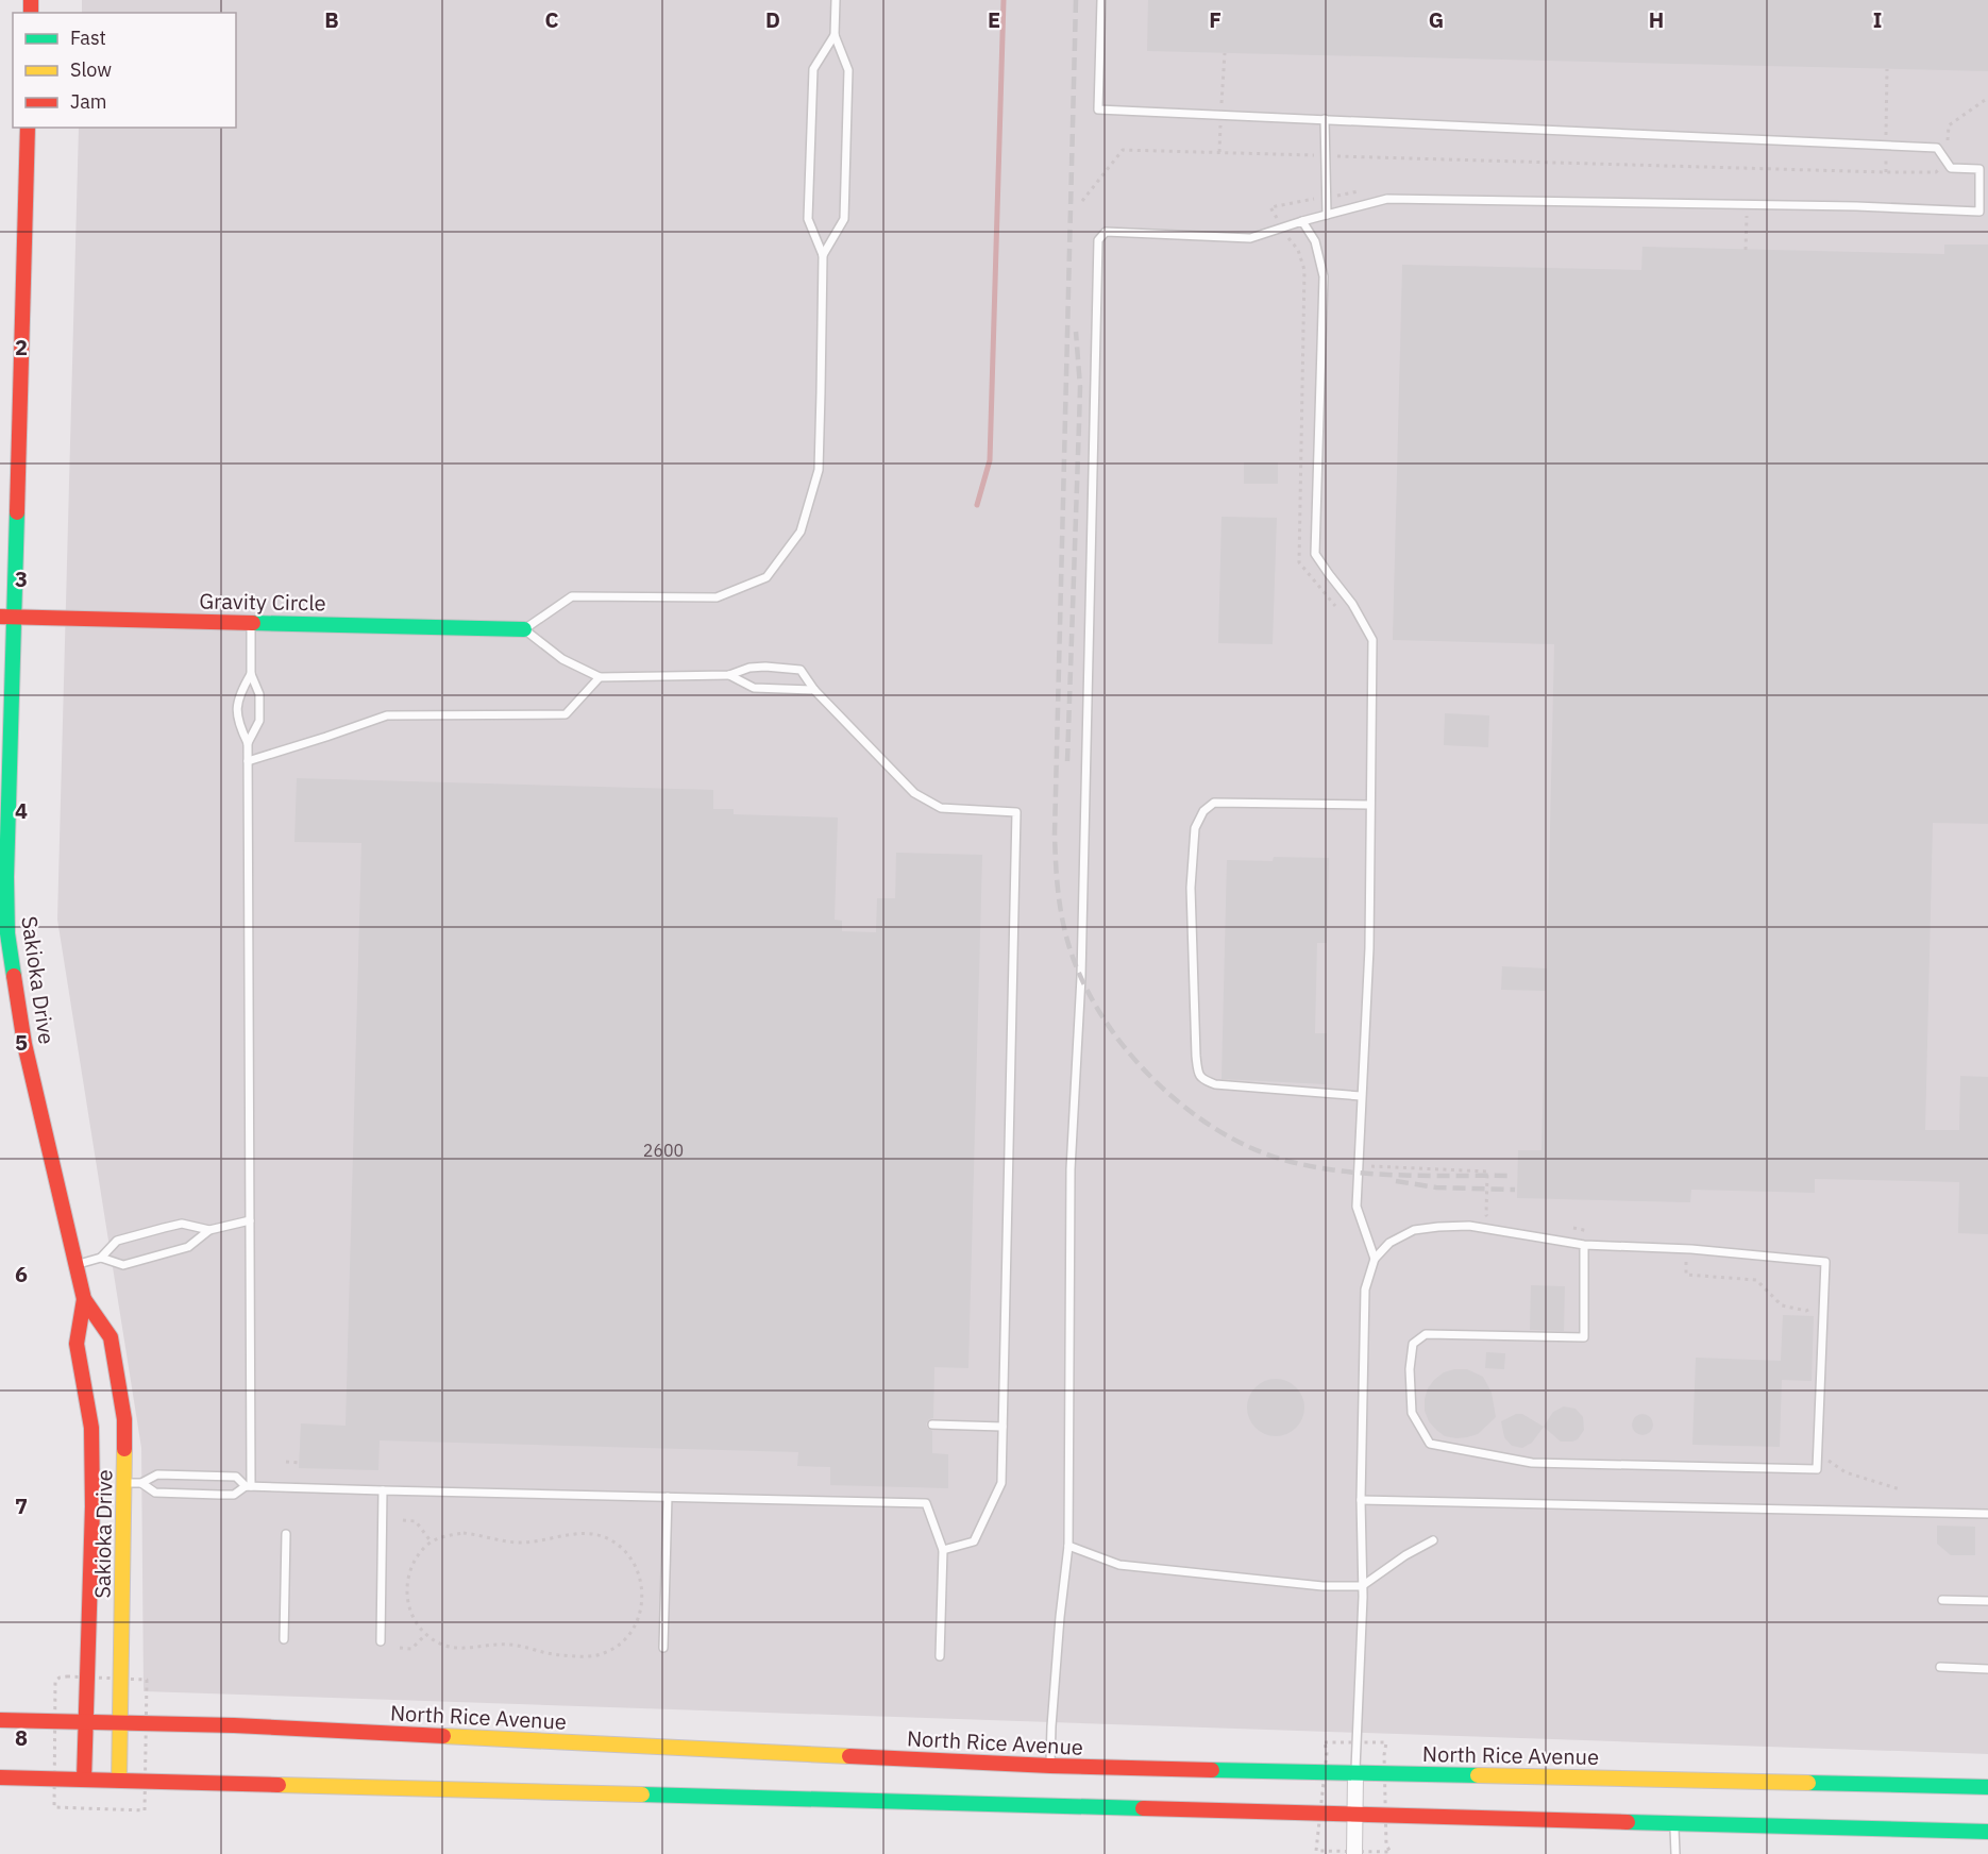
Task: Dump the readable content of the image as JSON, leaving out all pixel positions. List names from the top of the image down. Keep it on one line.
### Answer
{"streets":{"main road":["Gravity Circle","Sakioka Drive","North Rice Avenue"]},"crossings":[["Gravity Circle","Sakioka Drive"],["Sakioka Drive","North Rice Avenue"]],"house_numbers":["2600"],"legend":["Fast","Slow","Jam"],"grid":{"columns":["B","C","D","E","F","G","H","I"],"rows":["2","3","4","5","6","7","8"]}}
